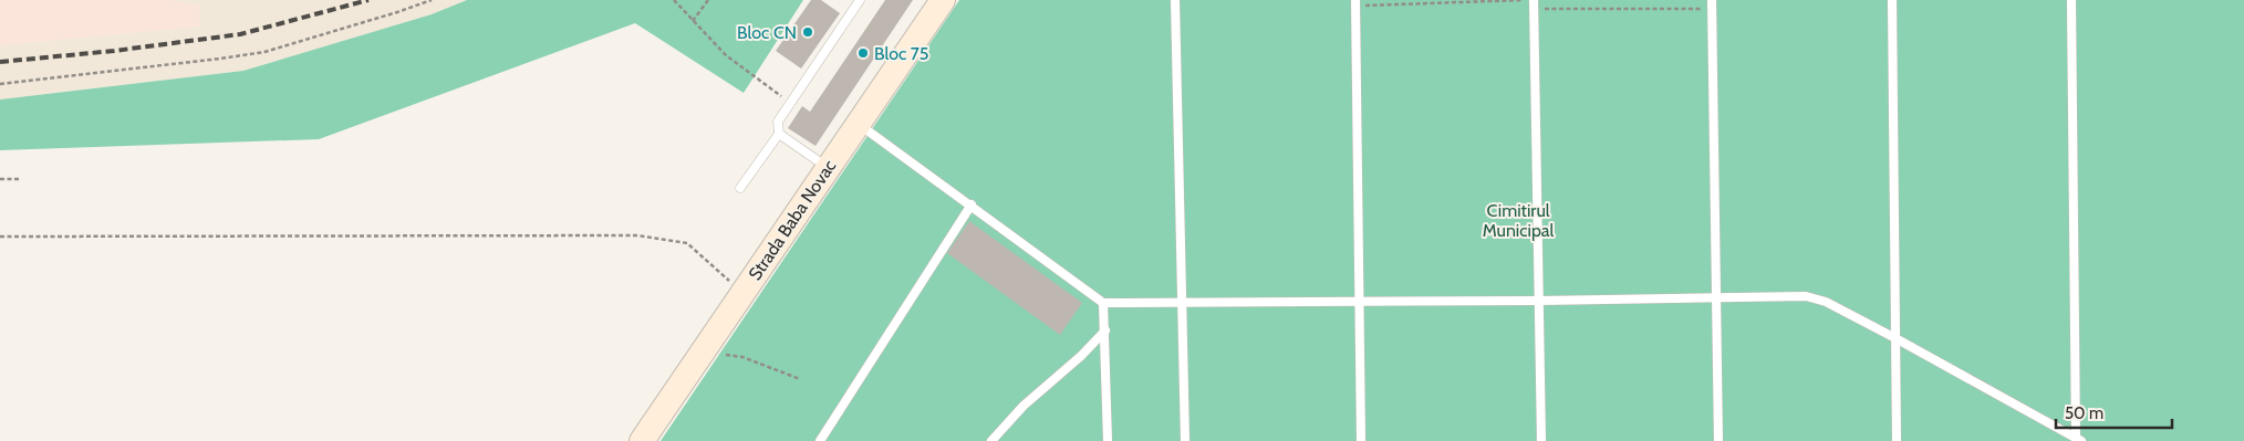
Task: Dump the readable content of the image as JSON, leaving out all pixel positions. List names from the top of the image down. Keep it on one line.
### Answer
{"streets":{"main road":["Strada Baba Novac"]},"parks":["Cimitirul Municipal"],"places":["Bloc CN","Bloc 75"],"scale_bar":"50 m"}
